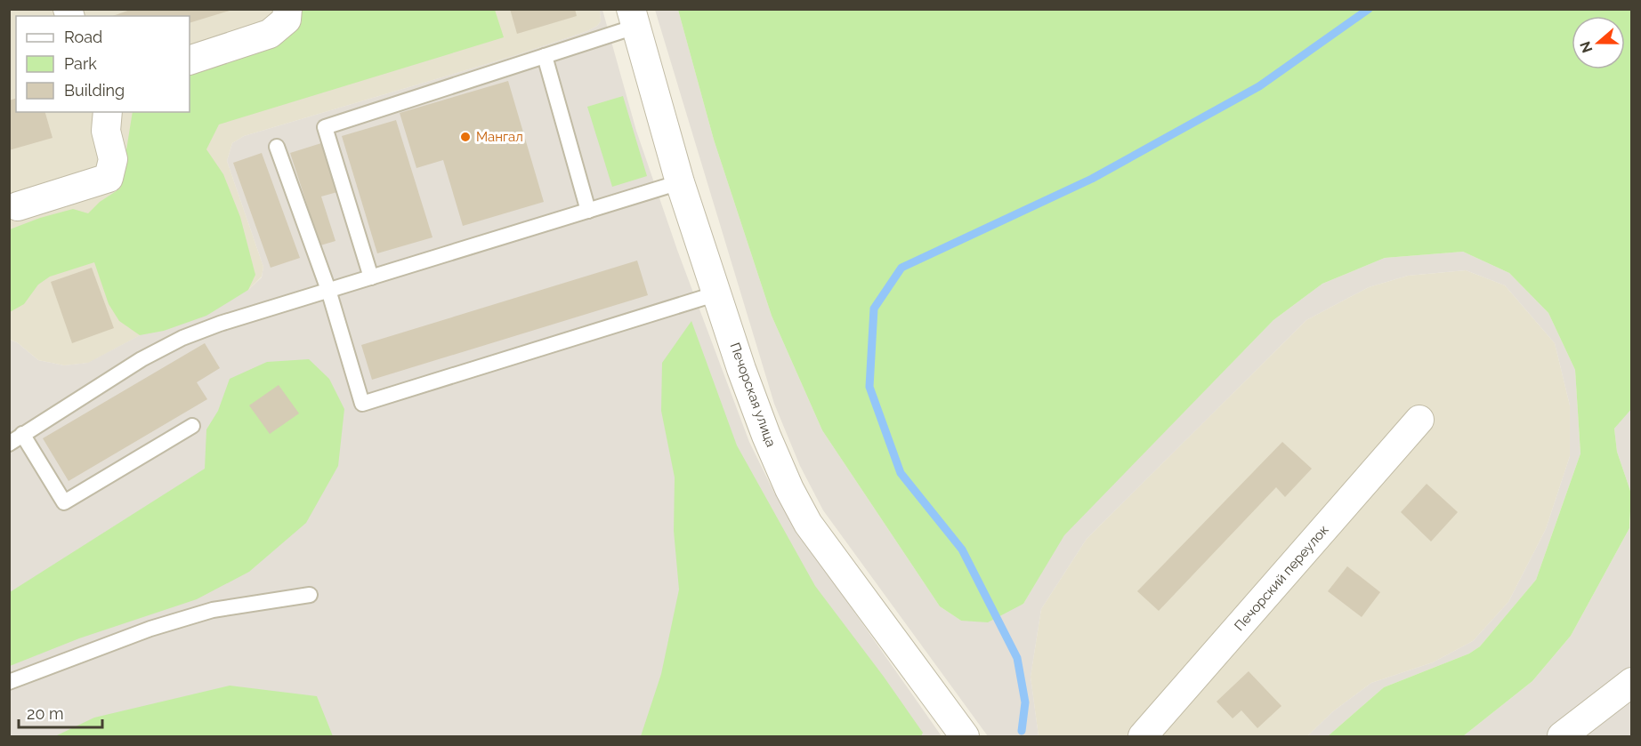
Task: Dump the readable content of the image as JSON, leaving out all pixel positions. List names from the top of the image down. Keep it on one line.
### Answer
{"streets":{"street":["Печорская улица","Печорский переулок"]},"places":["Мангал"],"legend":["Road","Park","Building"],"scale_bar":"20 m","north":"left"}
